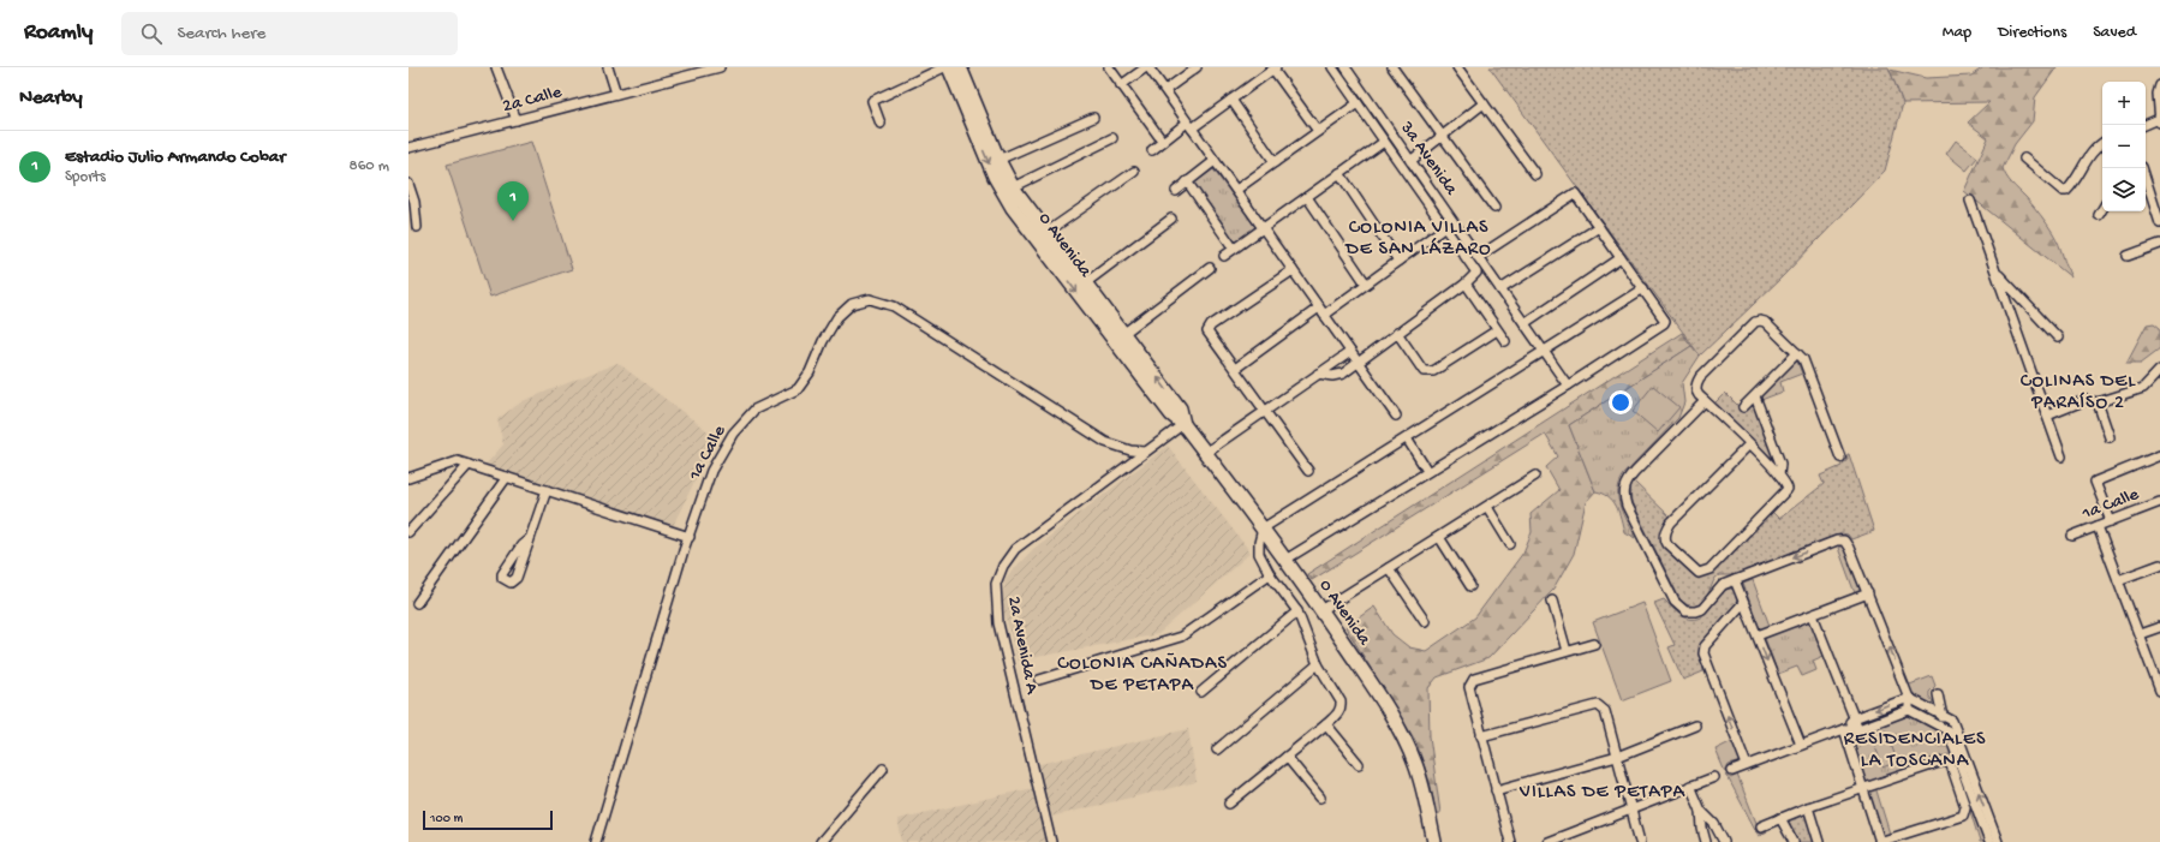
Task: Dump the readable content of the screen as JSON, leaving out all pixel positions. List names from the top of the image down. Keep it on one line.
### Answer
{"streets":{"main road":["0 Avenida"],"street":["2a Calle","3a Avenida","1a Calle","2a Avenida A"]},"crossings":[["0 Avenida","2a Avenida A"],["1a Calle","2a Avenida A"]],"districts":["COLONIA VILLAS DE SAN LÁZARO","COLINAS DEL PARAÍSO 2","COLONIA CAÑADAS DE PETAPA","RESIDENCIALES LA TOSCANA","VILLAS DE PETAPA"],"scale_bar":"100 m","page":{"header":"Roamly","search":"Search here","nav":["Map","Directions","Saved"],"heading":"Nearby","map_buttons":["+","−"],"list":[{"mark":"1","name":"Estadio Julio Armando Cobar","note":"Sports","value":"860 m"}],"pins":"1","scale":"100 m"}}
